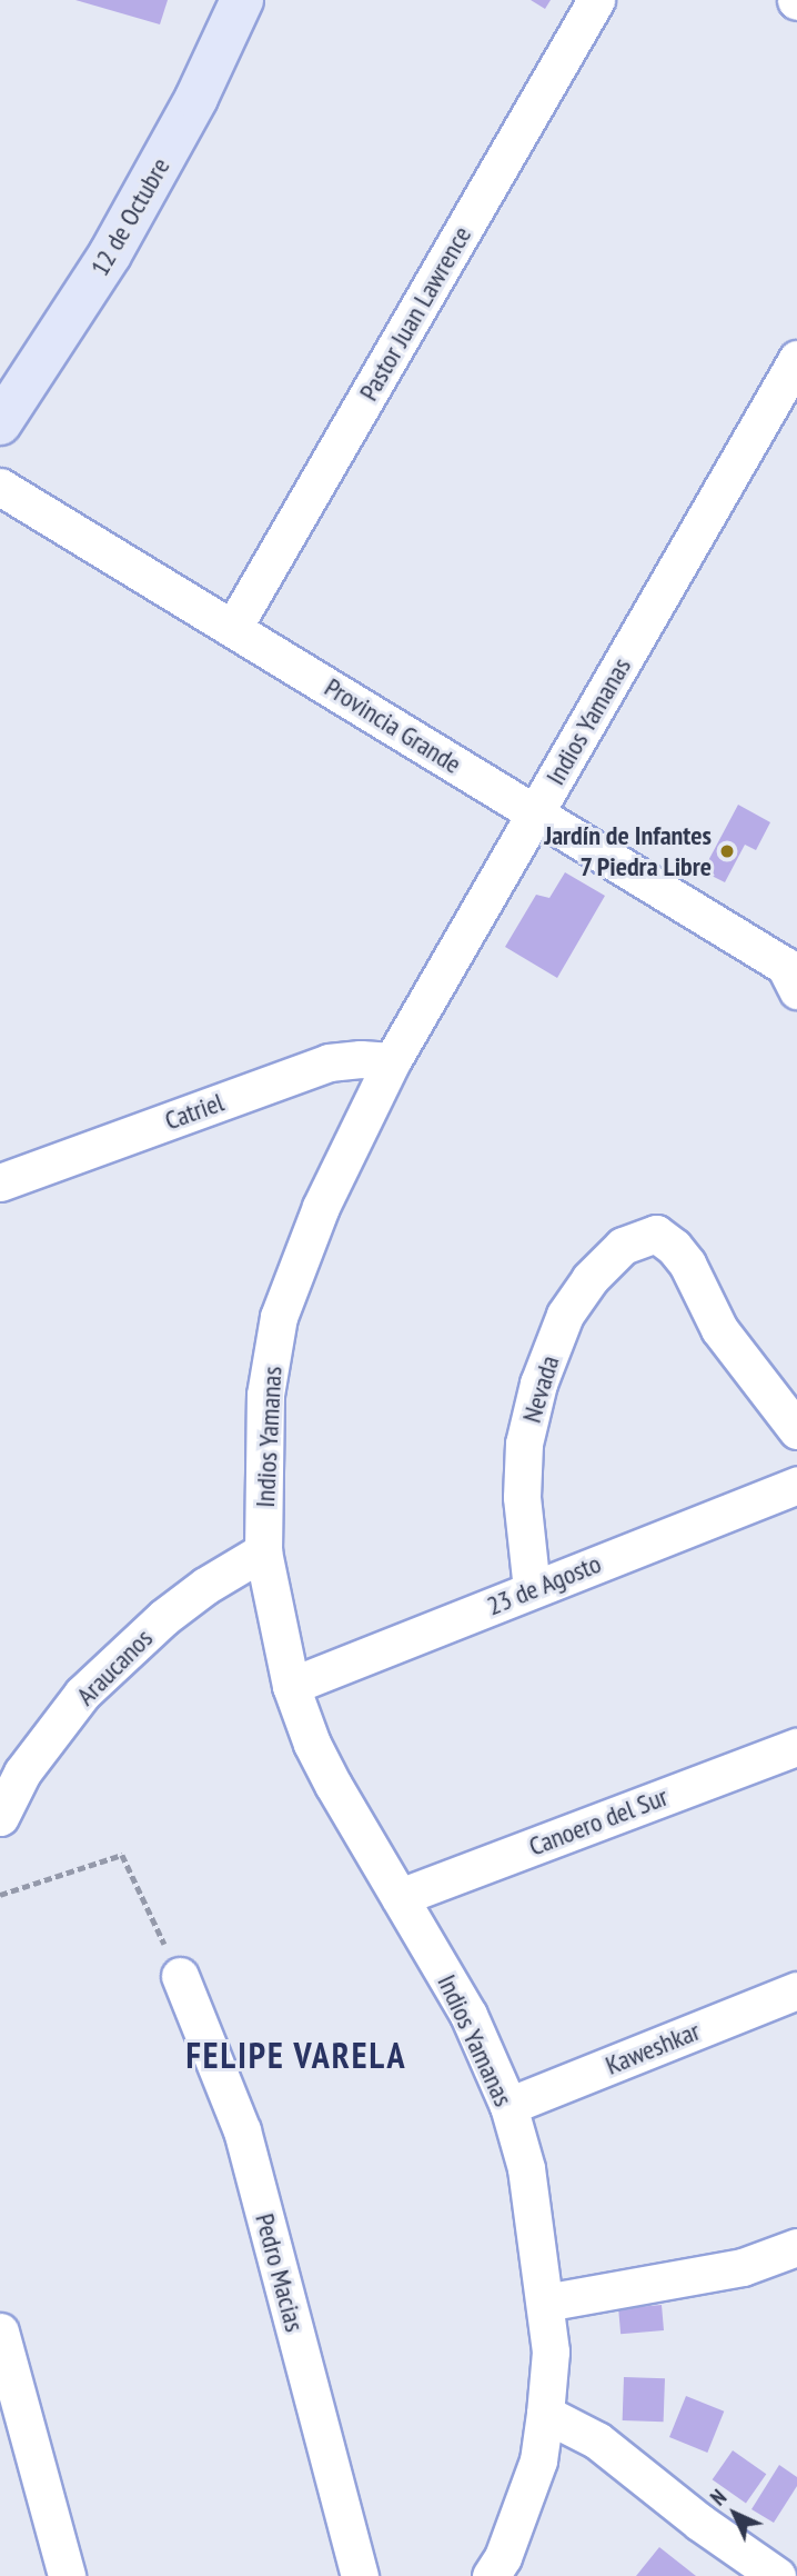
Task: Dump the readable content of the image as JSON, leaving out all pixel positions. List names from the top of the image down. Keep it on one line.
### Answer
{"streets":{"main road":["12 de Octubre"],"street":["Pastor Juan Lawrence","Indios Yamanas","Provincia Grande","Catriel","Nevada","23 de Agosto","Araucanos","Canoero del Sur","Kaweshkar","Pedro Macias"]},"crossings":[["Pastor Juan Lawrence","Provincia Grande"],["Indios Yamanas","Provincia Grande"],["Indios Yamanas","Catriel"],["Indios Yamanas","23 de Agosto"],["Indios Yamanas","Araucanos"],["Indios Yamanas","Canoero del Sur"],["Indios Yamanas","Kaweshkar"],["Nevada","23 de Agosto"]],"districts":["FELIPE VARELA"],"places":["Jardín de Infantes 7 Piedra Libre"],"north":"top left"}
